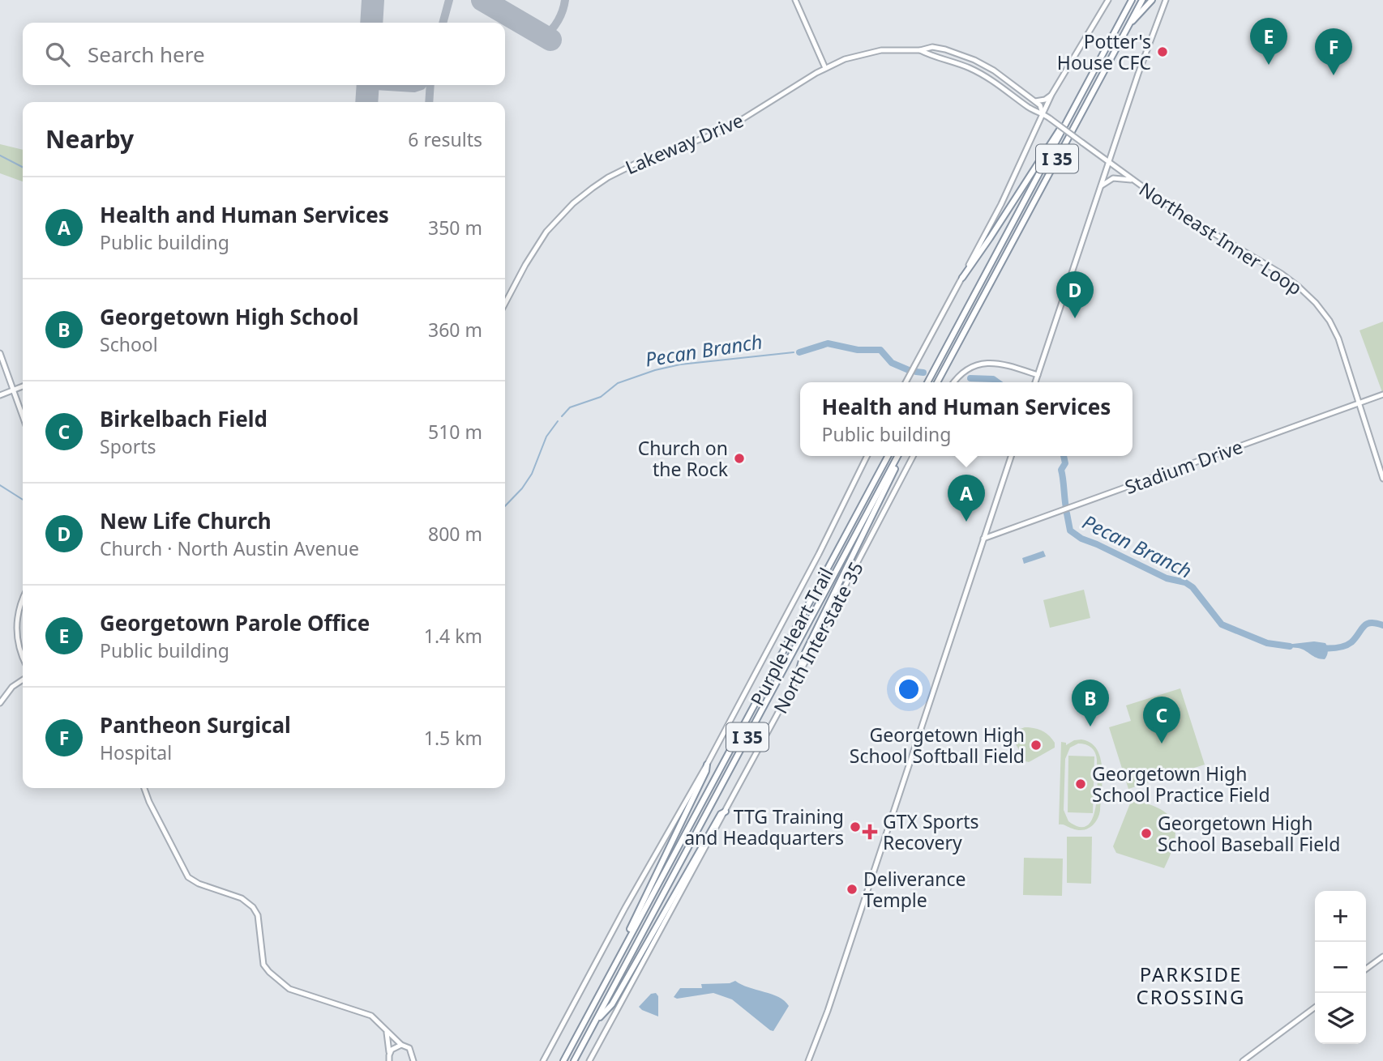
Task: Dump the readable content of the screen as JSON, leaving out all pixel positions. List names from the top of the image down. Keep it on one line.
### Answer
{"streets":{"highway":["I 35","Purple Heart Trail"],"main road":["Lakeway Drive","Northeast Inner Loop","Stadium Drive","North Interstate 35"]},"crossings":[["Lakeway Drive","Northeast Inner Loop"],["Northeast Inner Loop","Stadium Drive"]],"districts":["PARKSIDE CROSSING"],"water":["Pecan Branch"],"places":{"other":["Potter's House CFC","Church on the Rock","Georgetown High School Softball Field","Georgetown High School Practice Field","TTG Training and Headquarters","Georgetown High School Baseball Field","Deliverance Temple"],"health":["GTX Sports Recovery"]},"page":{"pins":["E","F","D","A","B","C"],"search":"Search here","heading":["Nearby","6 results"],"list":[{"mark":"A","name":"Health and Human Services","note":"Public building","value":"350 m"},{"mark":"B","name":"Georgetown High School","note":"School","value":"360 m"},{"mark":"C","name":"Birkelbach Field","note":"Sports","value":"510 m"},{"mark":"D","name":"New Life Church","note":"Church · North Austin Avenue","value":"800 m"},{"mark":"E","name":"Georgetown Parole Office","note":"Public building","value":"1.4 km"},{"mark":"F","name":"Pantheon Surgical","note":"Hospital","value":"1.5 km"}],"popup":["Health and Human Services","Public building"],"map_buttons":["+","−"]}}
